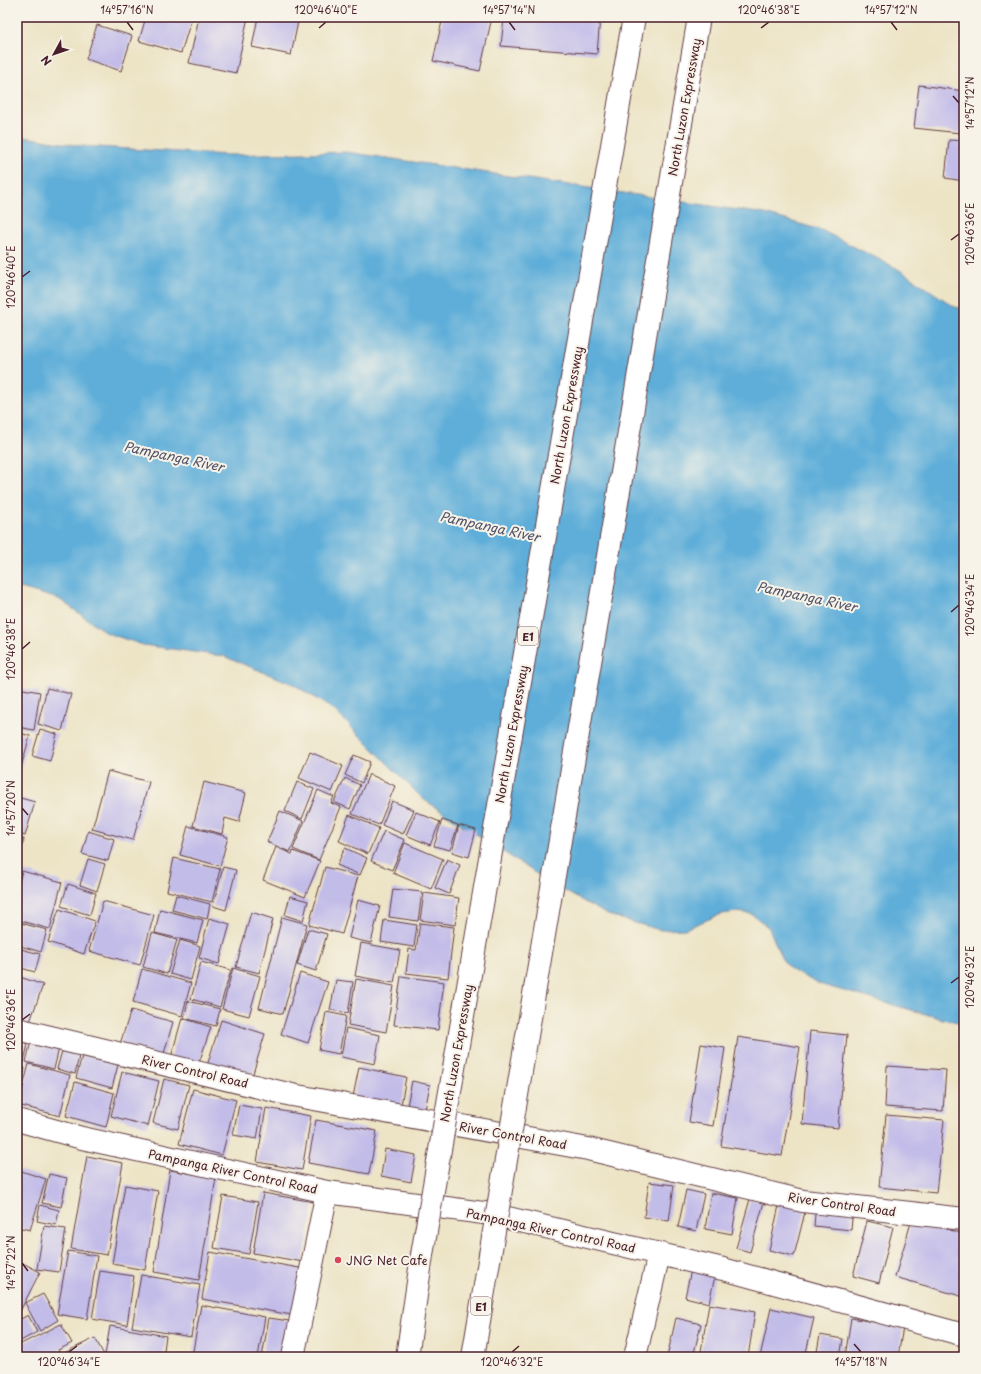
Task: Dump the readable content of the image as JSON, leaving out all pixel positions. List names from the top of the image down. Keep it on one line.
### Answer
{"streets":{"main road":["North Luzon Expressway","E1","River Control Road","Pampanga River Control Road"]},"water":["Pampanga River"],"places":["JNG Net Cafe"],"north":"bottom left","coordinates":["14°57'16\"N","120°46'40\"E","14°57'14\"N","120°46'38\"E","14°57'12\"N","120°46'36\"E","120°46'34\"E","14°57'20\"N","120°46'32\"E","14°57'22\"N","14°57'18\"N"]}
